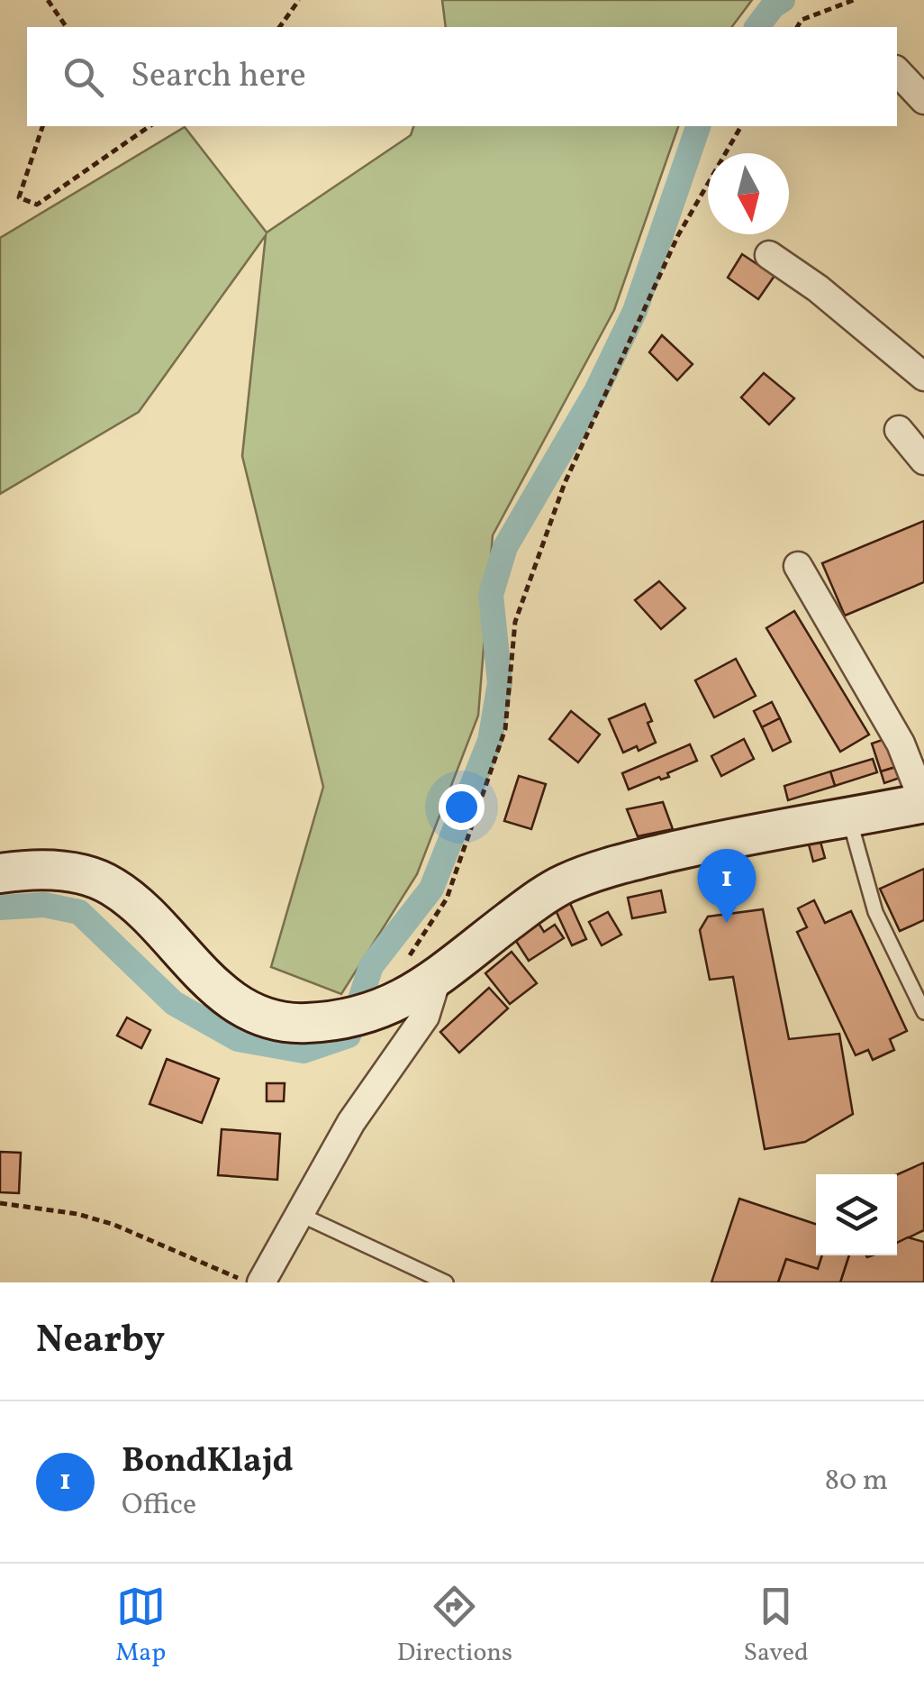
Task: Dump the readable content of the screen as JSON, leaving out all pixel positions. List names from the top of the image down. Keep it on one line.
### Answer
{"north":"bottom","page":{"search":"Search here","pins":"1","heading":"Nearby","list":[{"mark":"1","name":"BondKlajd","note":"Office","value":"80 m"}],"nav":["Map","Directions","Saved"]}}
